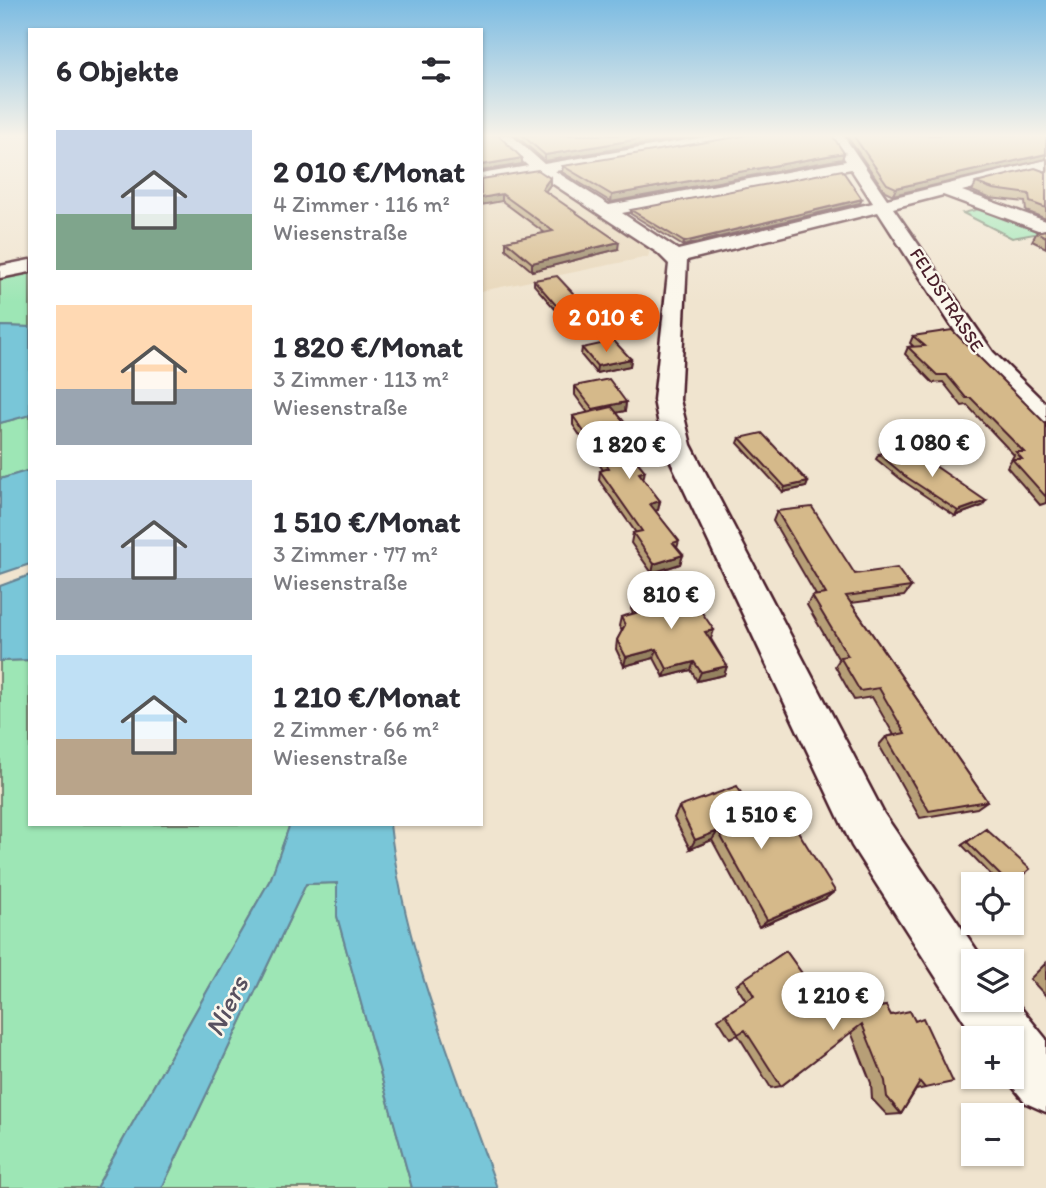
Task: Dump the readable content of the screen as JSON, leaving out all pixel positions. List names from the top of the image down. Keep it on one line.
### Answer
{"streets":{"street":["FELDSTRASSE"]},"water":["Niers"],"page":{"heading":"6 Objekte","list":[{"name":"2 010 €/Monat","note":"4 Zimmer · 116 m² · Wiesenstraße"},{"name":"1 820 €/Monat","note":"3 Zimmer · 113 m² · Wiesenstraße"},{"name":"1 510 €/Monat","note":"3 Zimmer · 77 m² · Wiesenstraße"},{"name":"1 210 €/Monat","note":"2 Zimmer · 66 m² · Wiesenstraße"}],"price":["2 010 €","1 080 €","1 820 €","810 €","1 510 €","1 210 €"],"map_buttons":["+","−"]}}
